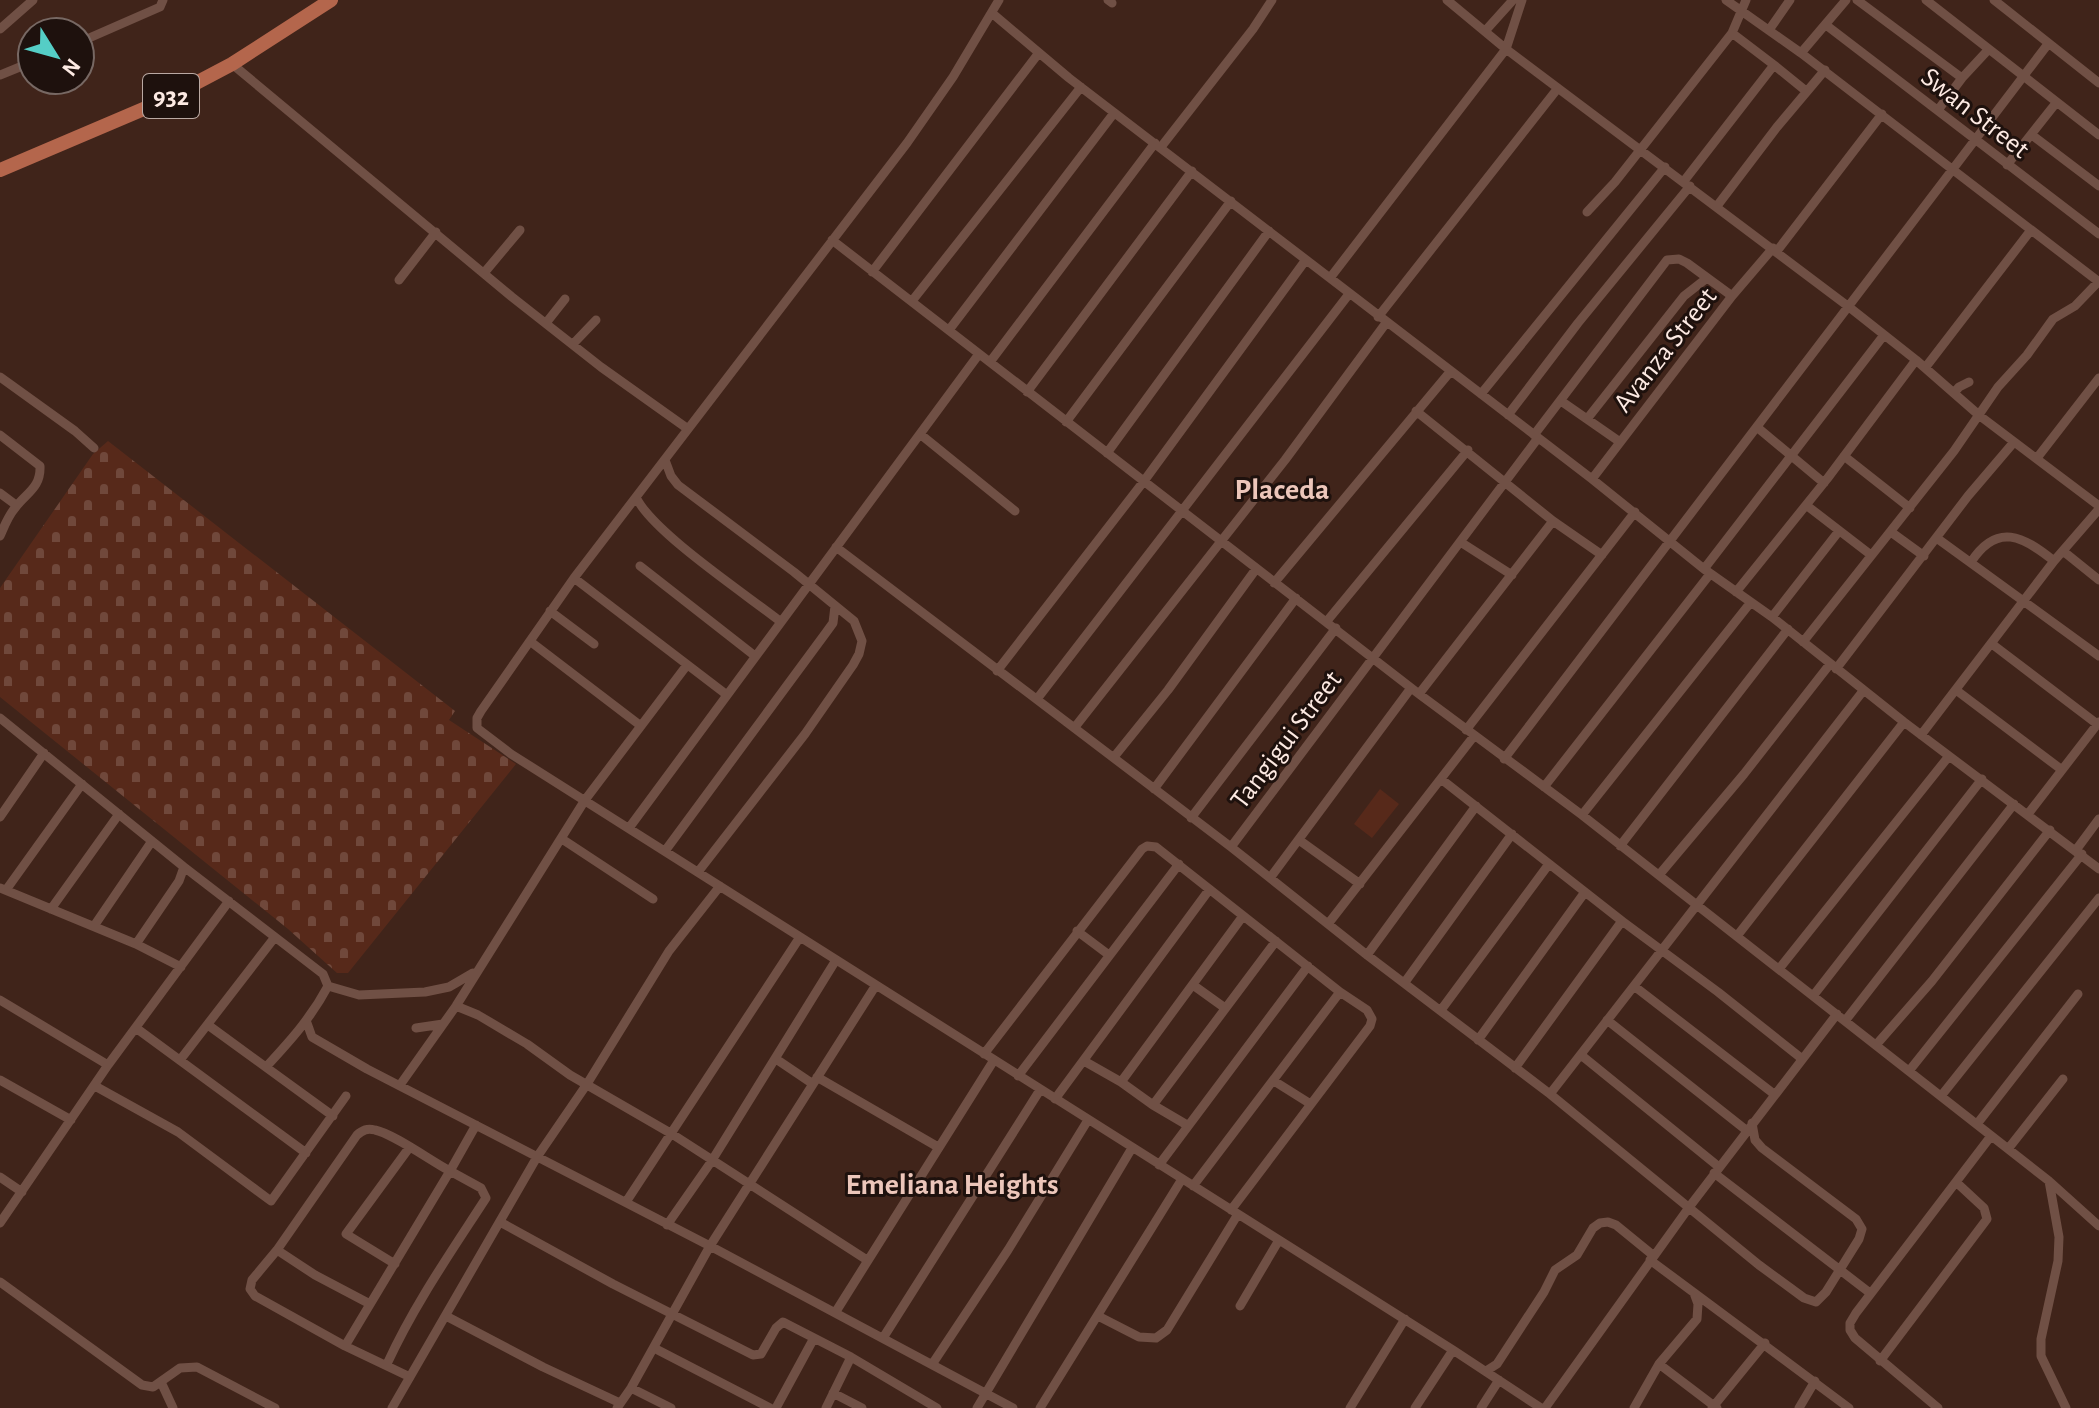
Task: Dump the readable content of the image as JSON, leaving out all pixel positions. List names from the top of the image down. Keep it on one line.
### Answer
{"streets":{"main road":["932"],"street":["Swan Street","Avanza Street","Tangigui Street"]},"districts":["Placeda","Emeliana Heights"],"north":"bottom right"}
